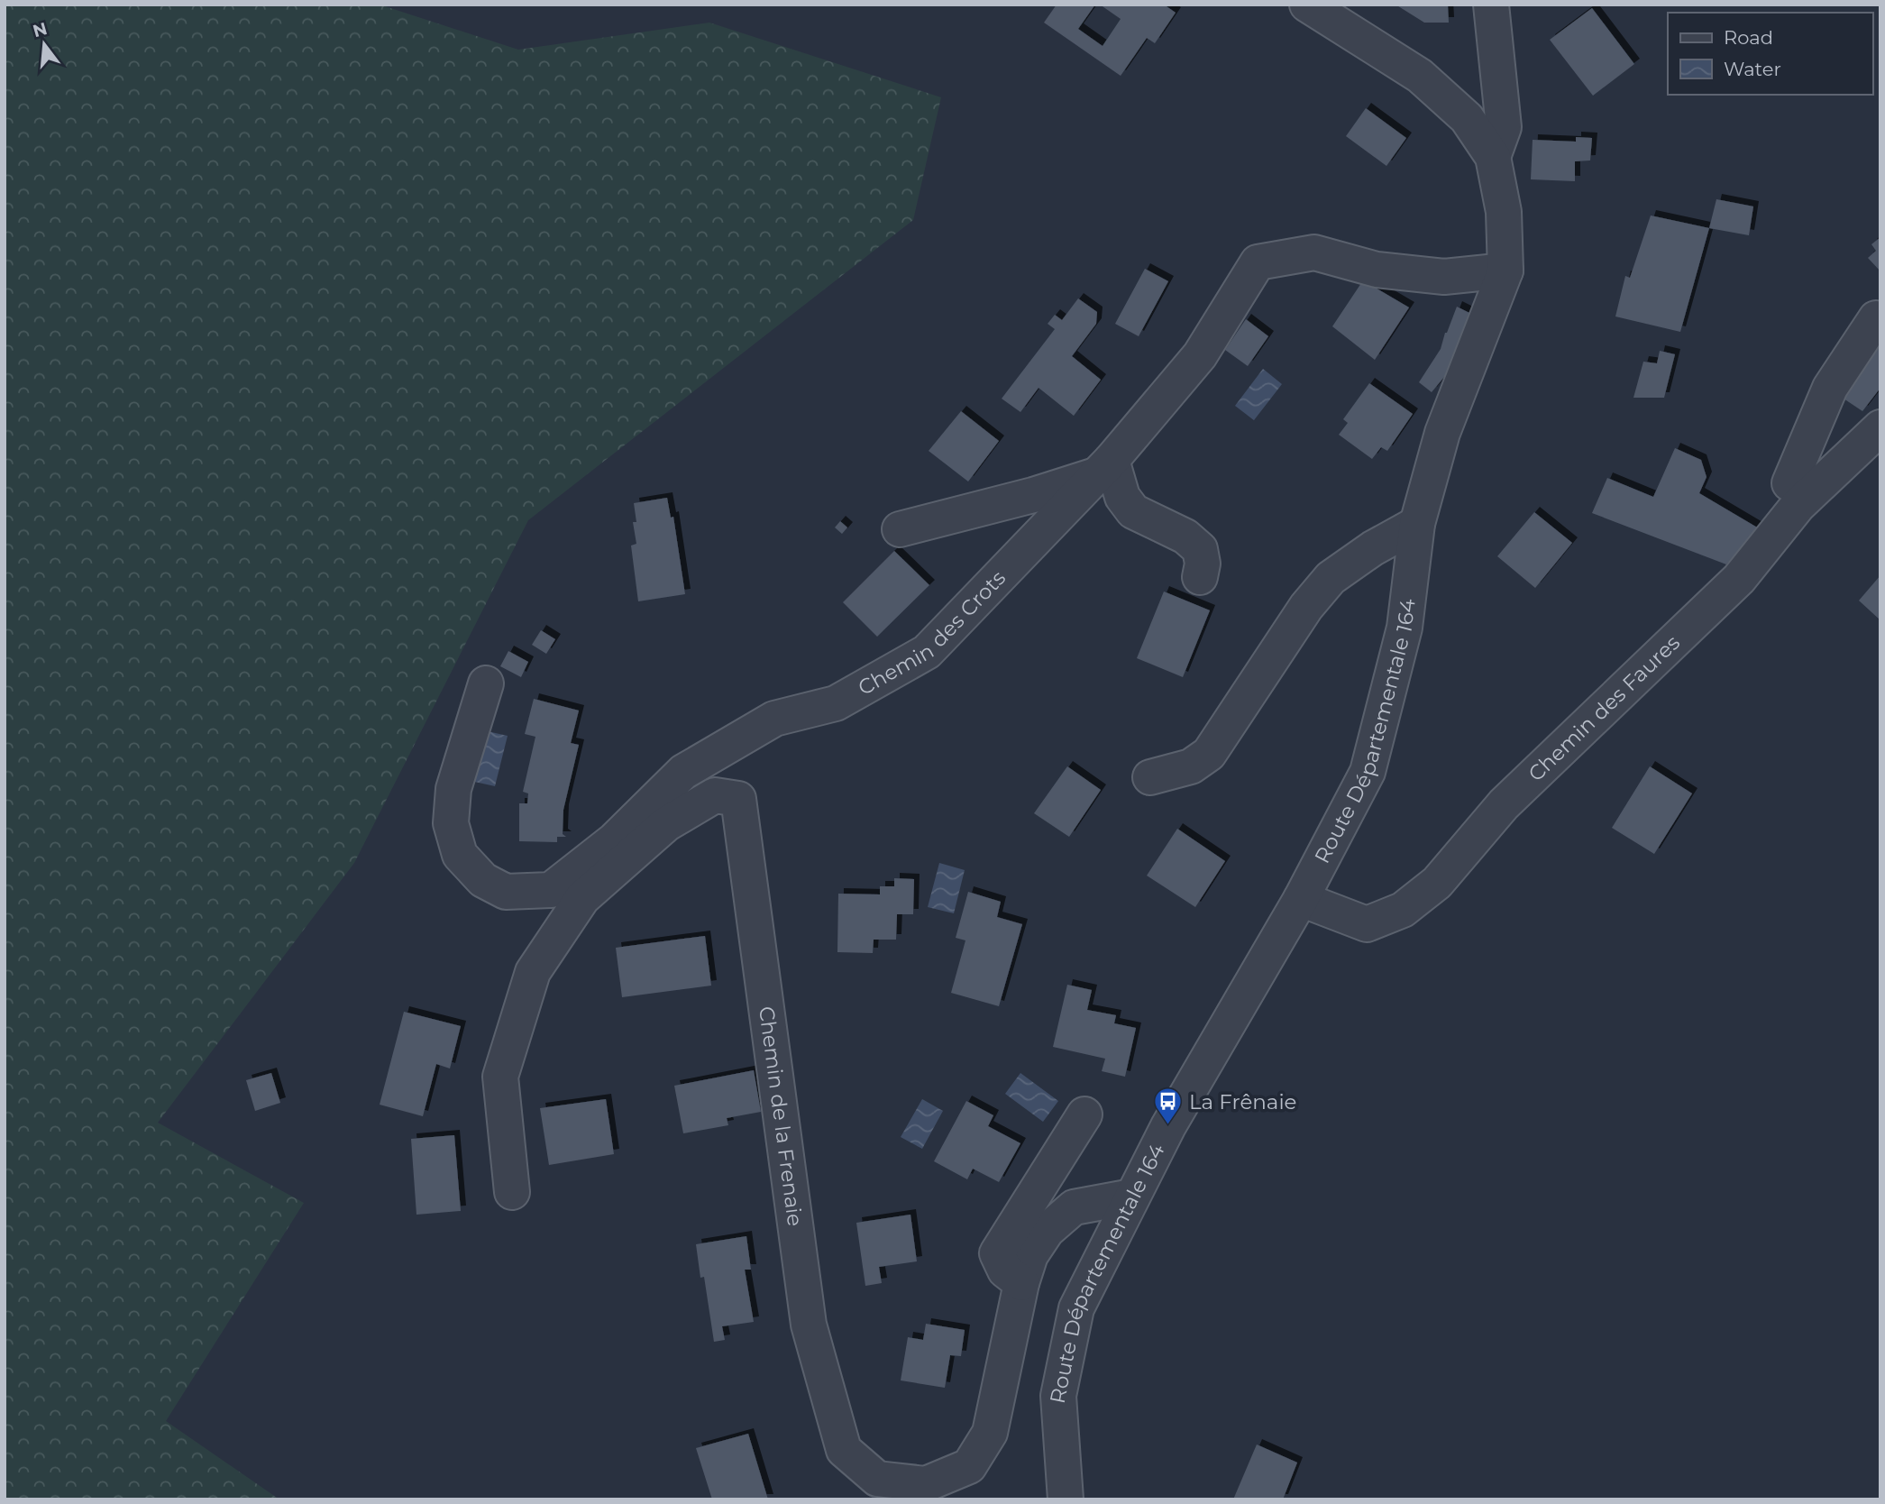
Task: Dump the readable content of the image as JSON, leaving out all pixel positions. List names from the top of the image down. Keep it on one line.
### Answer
{"streets":{"street":["Chemin des Crots","Chemin des Faures","Route Départementale 164","Chemin de la Frenaie"]},"crossings":[["Chemin des Crots","Route Départementale 164"],["Chemin des Faures","Route Départementale 164"],["Route Départementale 164","Chemin de la Frenaie"]],"places":{"bus stop":["La Frênaie"]},"legend":["Road","Water"],"north":"top"}
